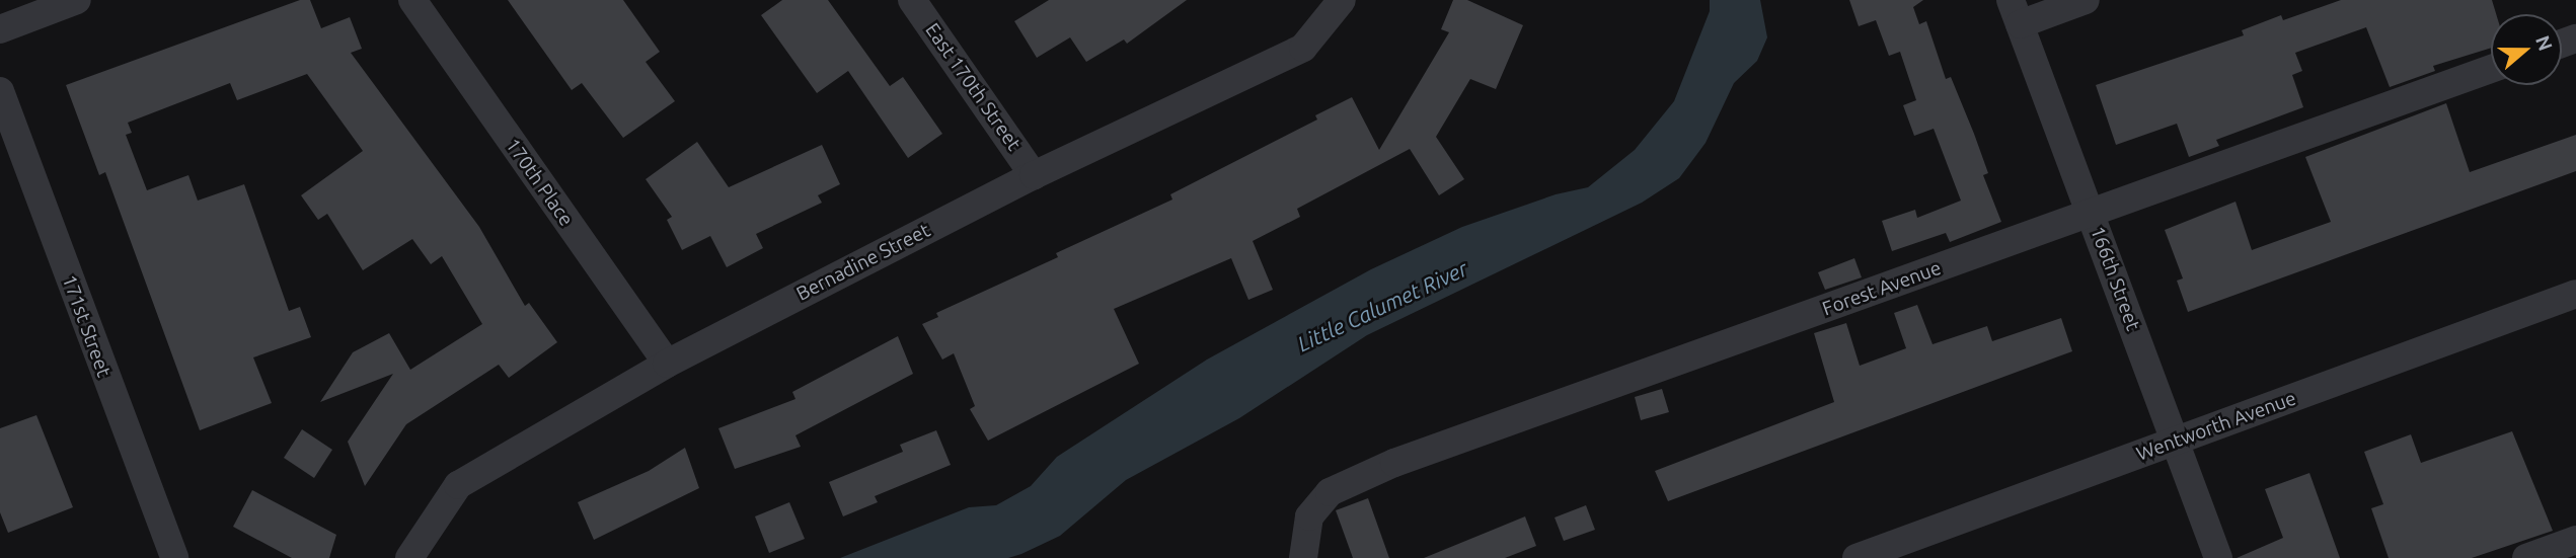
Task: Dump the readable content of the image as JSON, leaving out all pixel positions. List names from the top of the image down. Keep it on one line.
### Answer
{"streets":{"street":["East 170th Street","170th Place","Bernadine Street","166th Street","Forest Avenue","171st Street","Wentworth Avenue"]},"crossings":[["East 170th Street","Bernadine Street"],["170th Place","Bernadine Street"],["166th Street","Forest Avenue"],["166th Street","Wentworth Avenue"]],"water":["Little Calumet River"],"north":"right"}
